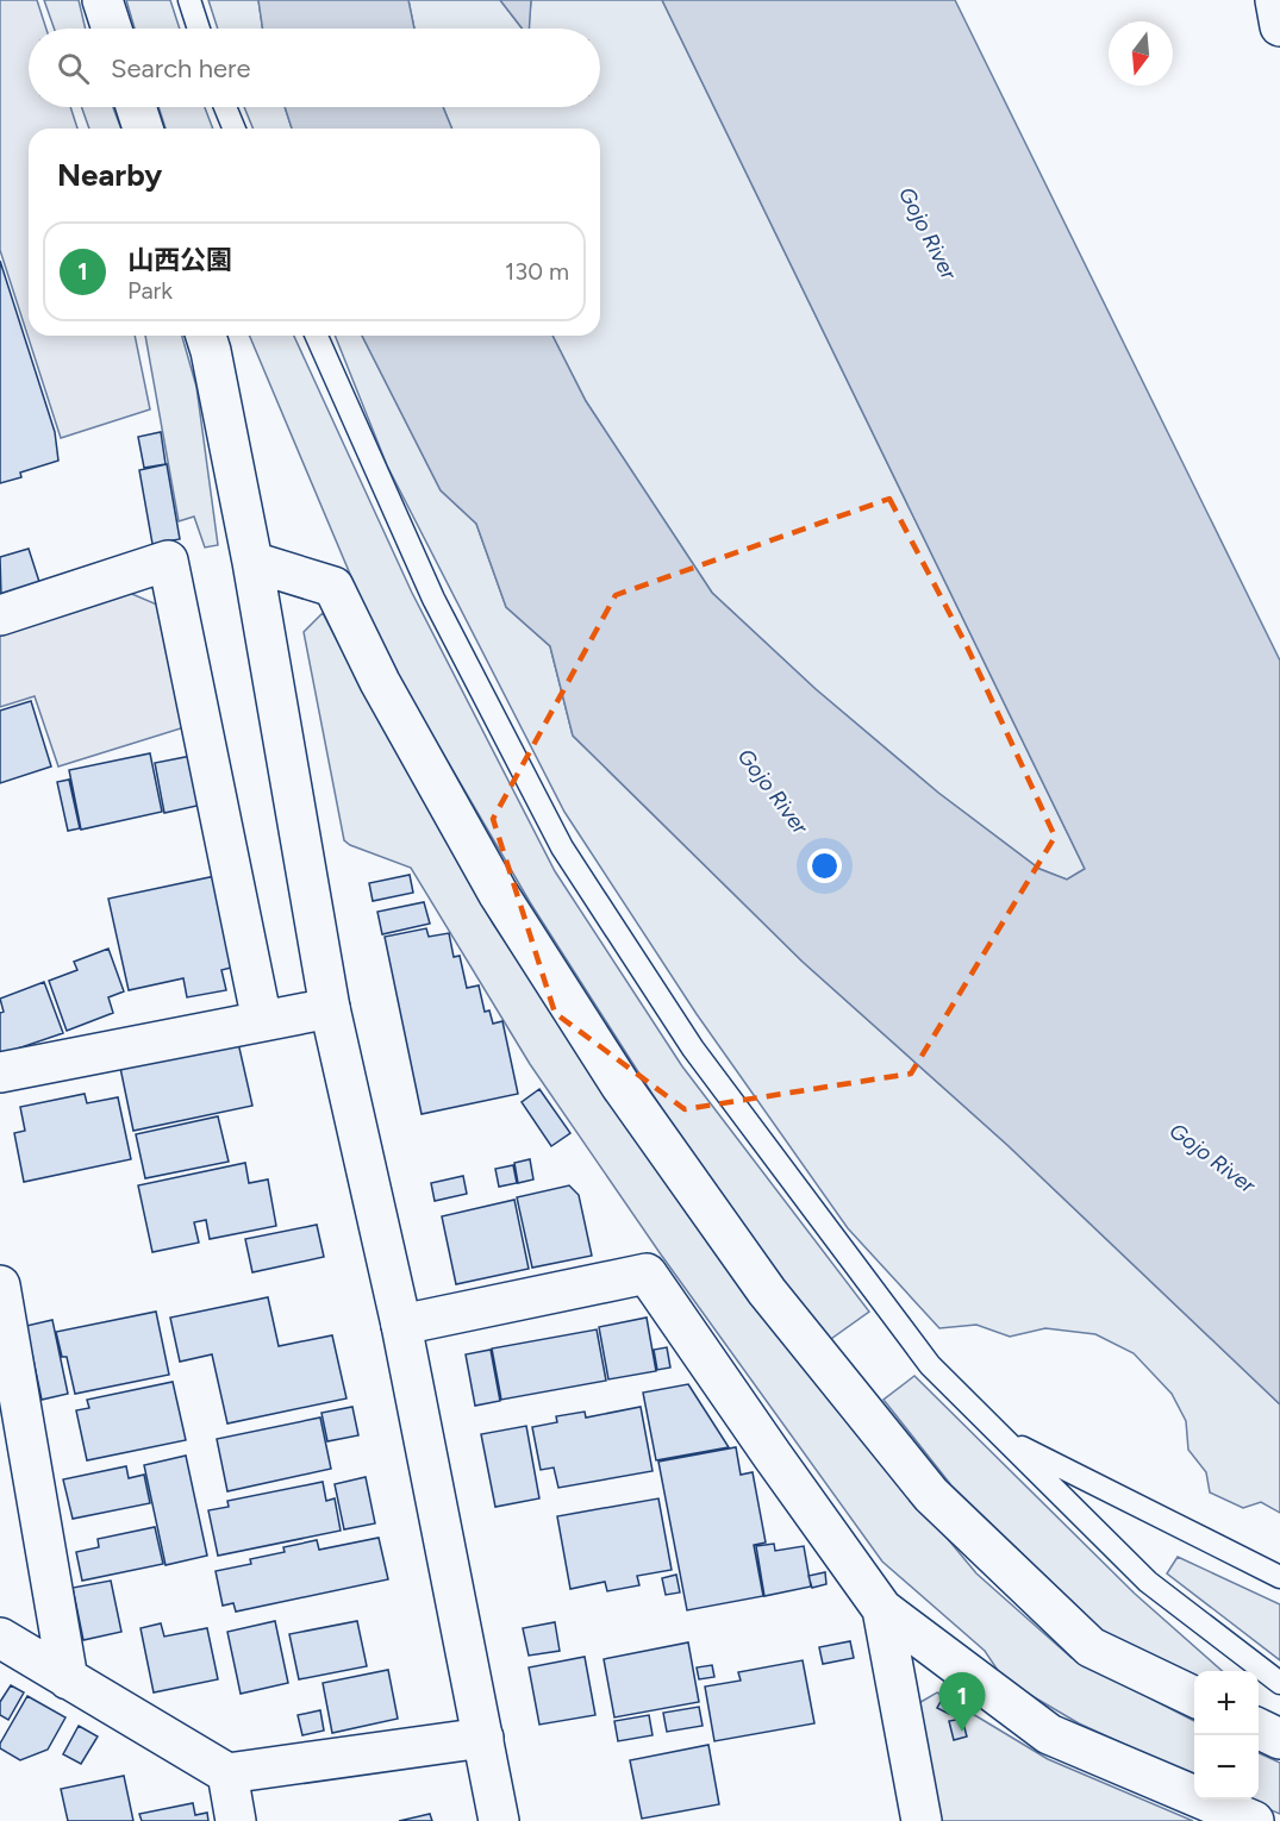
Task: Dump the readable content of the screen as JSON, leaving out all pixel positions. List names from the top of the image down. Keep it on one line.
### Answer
{"water":["Gojo River"],"north":"bottom","page":{"search":"Search here","heading":"Nearby","list":[{"mark":"1","name":"山西公園","note":"Park","value":"130 m"}],"map_buttons":["+","−"],"pins":"1"}}
